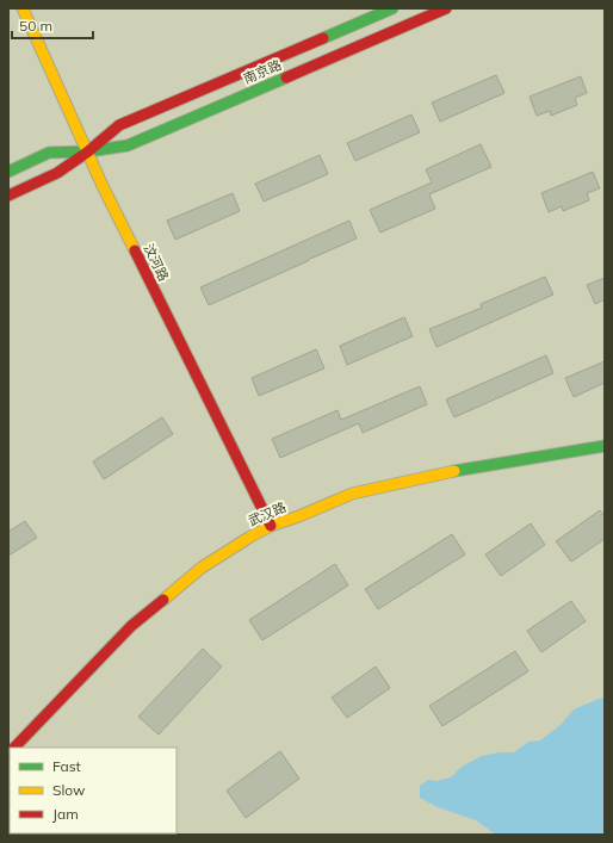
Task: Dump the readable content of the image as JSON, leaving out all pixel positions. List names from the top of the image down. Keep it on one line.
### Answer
{"streets":{"main road":["南京路","汶河路","武汉路"]},"crossings":[["南京路","汶河路"],["汶河路","武汉路"]],"legend":["Fast","Slow","Jam"],"scale_bar":"50 m"}
